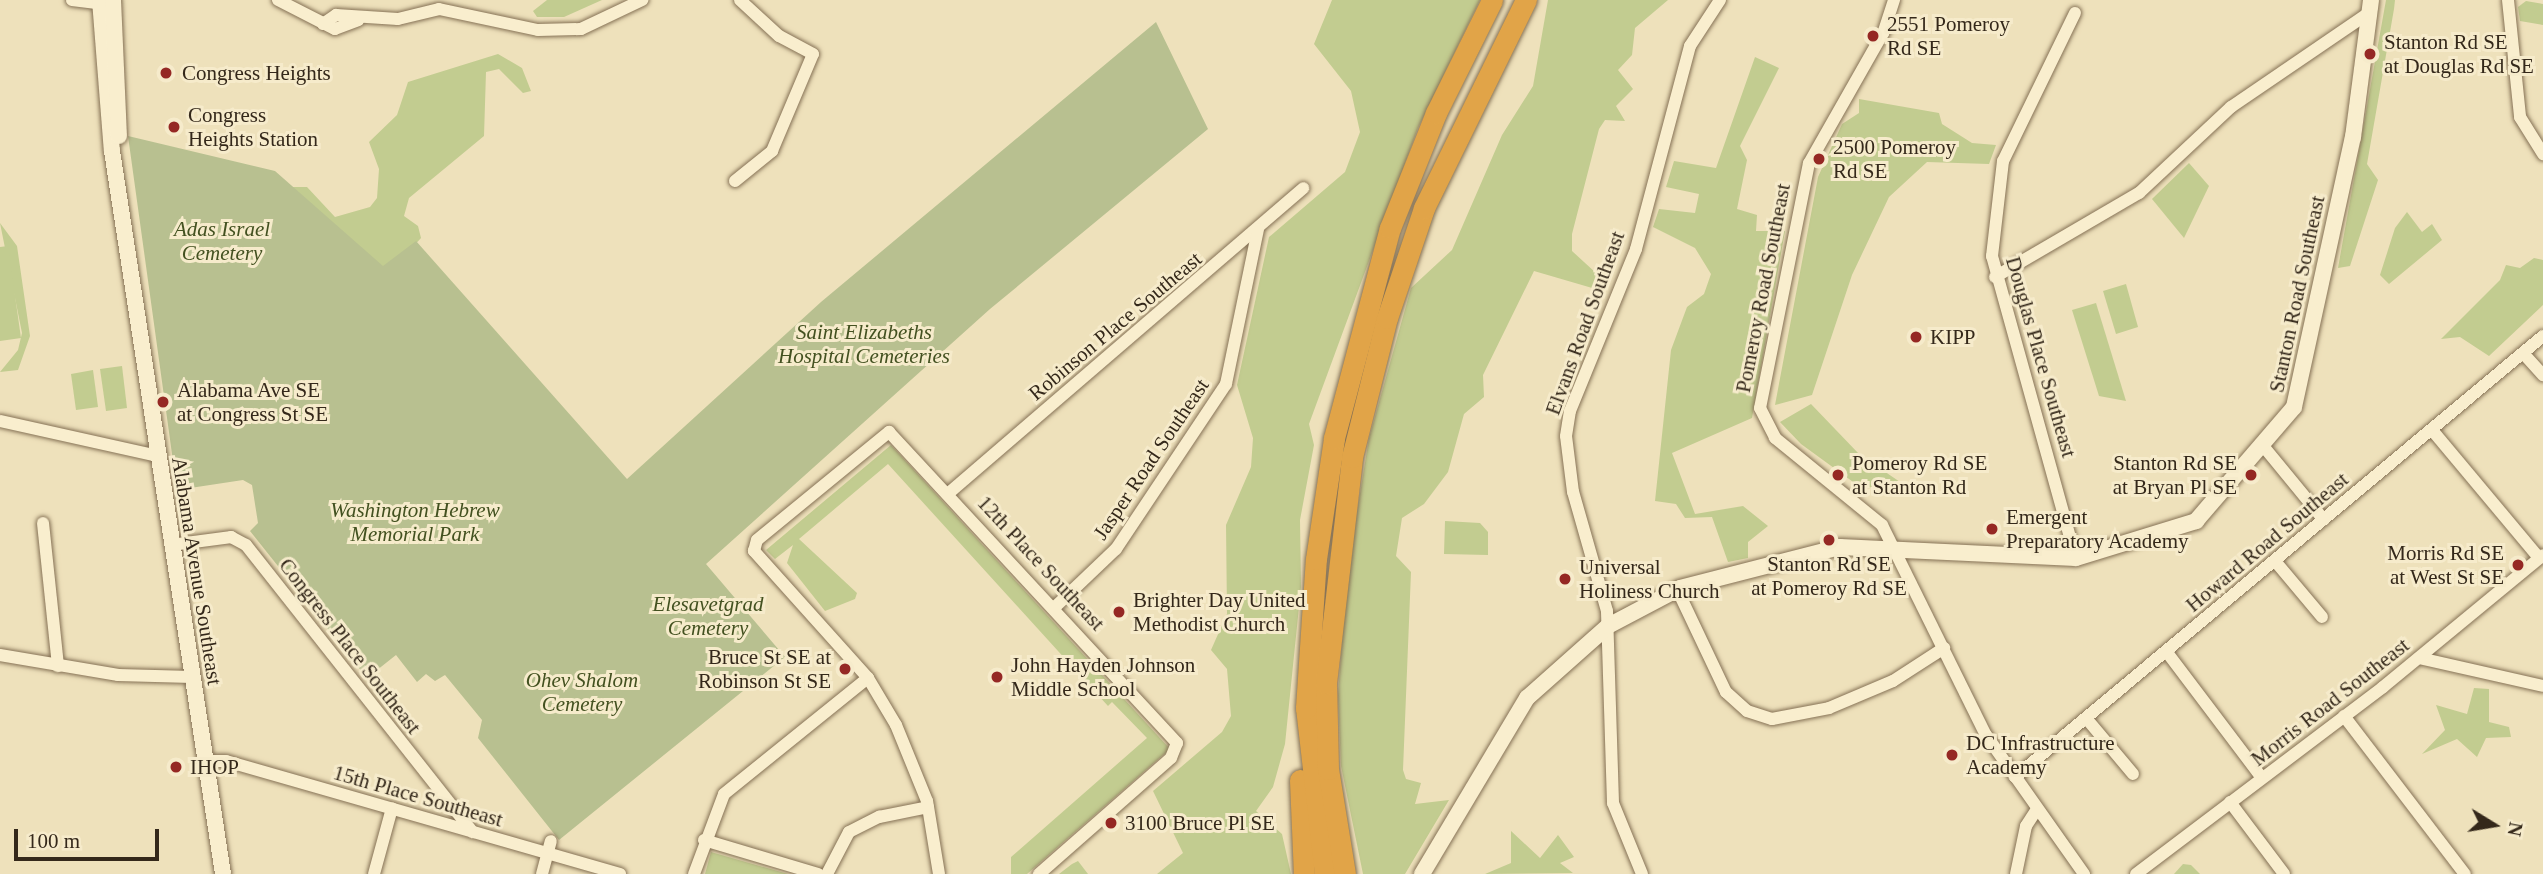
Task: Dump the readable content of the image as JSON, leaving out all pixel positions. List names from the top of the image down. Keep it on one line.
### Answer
{"streets":{"street":["Pomeroy Road Southeast","Stanton Road Southeast","Elvans Road Southeast","Robinson Place Southeast","Douglas Place Southeast","Jasper Road Southeast","Howard Road Southeast","12th Place Southeast","Alabama Avenue Southeast","Congress Place Southeast","Morris Road Southeast","15th Place Southeast"]},"crossings":[["Pomeroy Road Southeast","Stanton Road Southeast"],["Pomeroy Road Southeast","Howard Road Southeast"],["Stanton Road Southeast","Elvans Road Southeast"],["Stanton Road Southeast","Douglas Place Southeast"],["Robinson Place Southeast","Jasper Road Southeast"],["Robinson Place Southeast","12th Place Southeast"],["Jasper Road Southeast","12th Place Southeast"],["Alabama Avenue Southeast","Congress Place Southeast"],["Alabama Avenue Southeast","15th Place Southeast"],["Congress Place Southeast","15th Place Southeast"]],"parks":["Adas Israel Cemetery","Saint Elizabeths Hospital Cemeteries","Washington Hebrew Memorial Park","Elesavetgrad Cemetery","Ohev Shalom Cemetery"],"places":["2551 Pomeroy Rd SE","Stanton Rd SE at Douglas Rd SE","Congress Heights","Congress Heights Station","2500 Pomeroy Rd SE","KIPP","Alabama Ave SE at Congress St SE","Pomeroy Rd SE at Stanton Rd","Stanton Rd SE at Bryan Pl SE","Emergent Preparatory Academy","Stanton Rd SE at Pomeroy Rd SE","Morris Rd SE at West St SE","Universal Holiness Church","Brighter Day United Methodist Church","Bruce St SE at Robinson St SE","John Hayden Johnson Middle School","DC Infrastructure Academy","IHOP","3100 Bruce Pl SE"],"scale_bar":"100 m","north":"right"}
